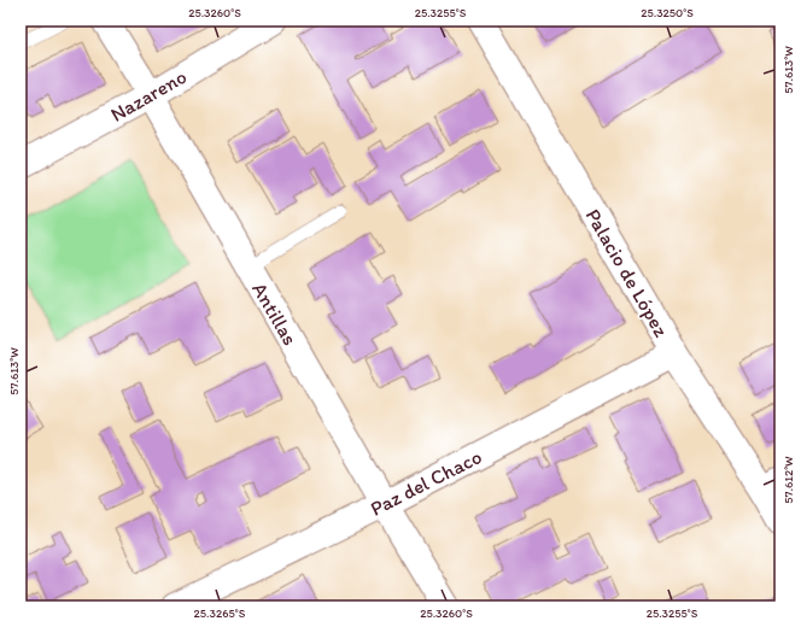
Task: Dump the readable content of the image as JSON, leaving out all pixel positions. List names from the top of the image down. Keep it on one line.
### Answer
{"streets":{"street":["Nazareno","Palacio de López","Antillas","Paz del Chaco"]},"crossings":[["Nazareno","Antillas"],["Palacio de López","Paz del Chaco"],["Antillas","Paz del Chaco"]],"coordinates":["25.3260°S","25.3255°S","25.3250°S","57.613°W","57.612°W","25.3265°S"]}
